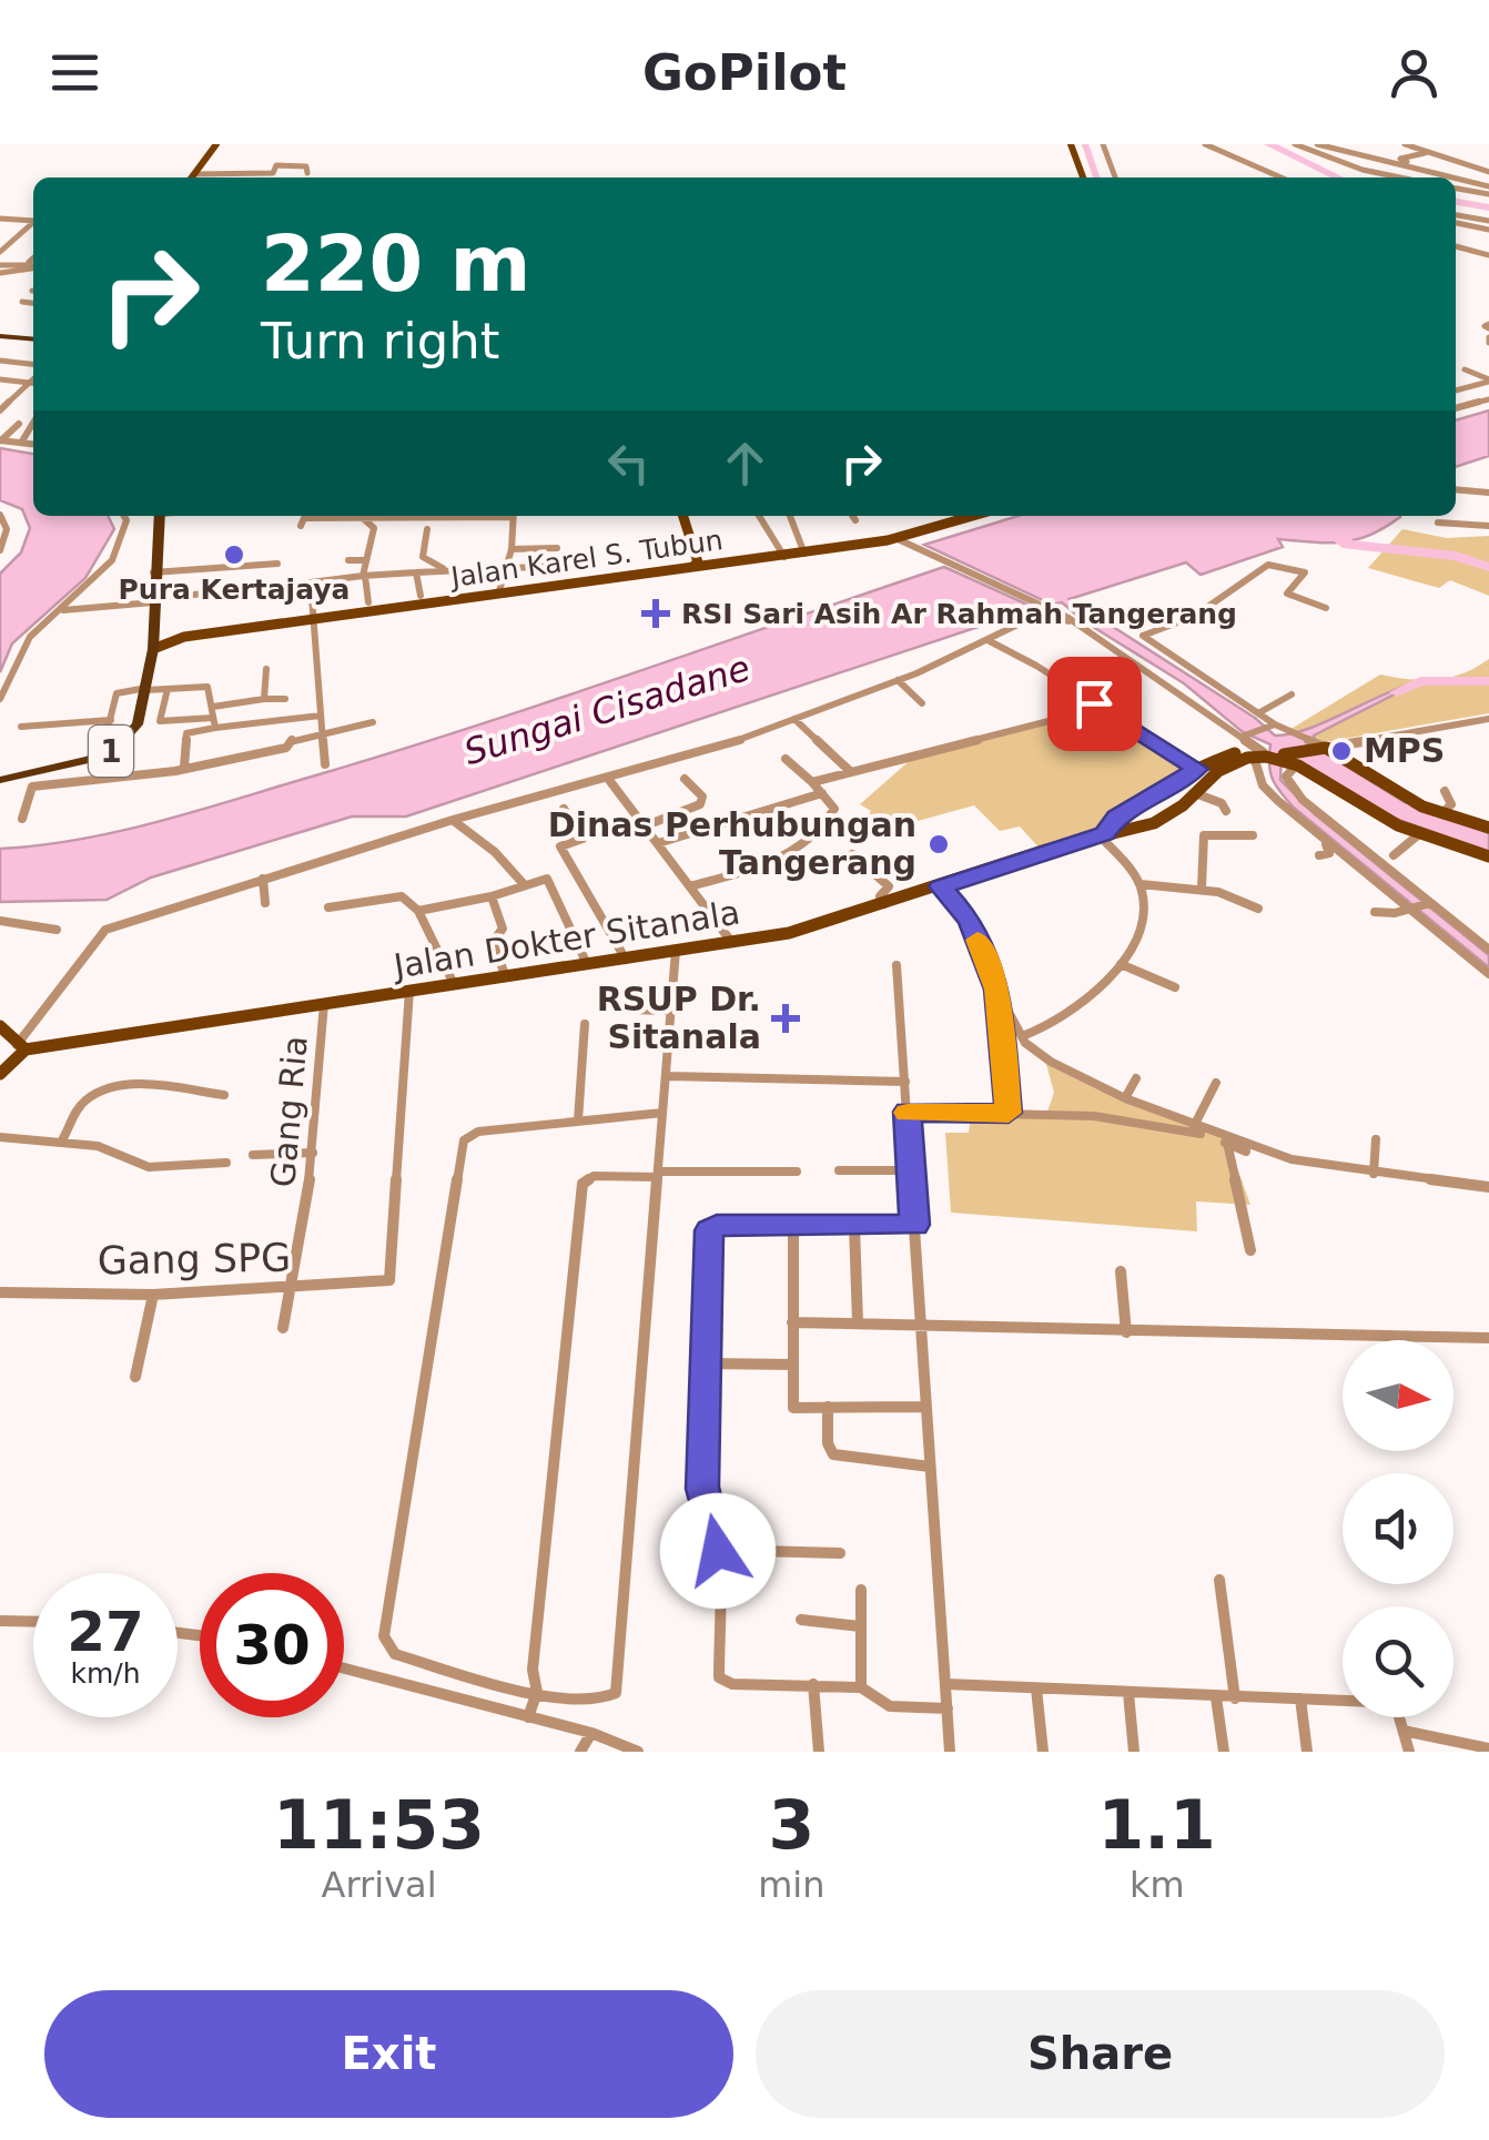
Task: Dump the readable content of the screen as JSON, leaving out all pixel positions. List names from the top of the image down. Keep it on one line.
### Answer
{"streets":{"highway":["1"],"main road":["Jalan Karel S. Tubun","Jalan Dokter Sitanala"],"street":["Gang Ria","Gang SPG"]},"crossings":[["Jalan Karel S. Tubun","1"],["Jalan Dokter Sitanala","Gang Ria"],["Jalan Dokter Sitanala","Gang SPG"],["Gang Ria","Gang SPG"]],"water":["Sungai Cisadane"],"places":{"other":["Pura Kertajaya","MPS","Dinas Perhubungan Tangerang"],"health":["RSI Sari Asih Ar Rahmah Tangerang","RSUP Dr. Sitanala"]},"north":"right","page":{"header":"GoPilot","turn":["220 m","Turn right"],"speed":"27 km/h","limit":"30","eta":["11:53","Arrival","3","min","1.1","km"],"buttons":["Exit","Share"]}}
